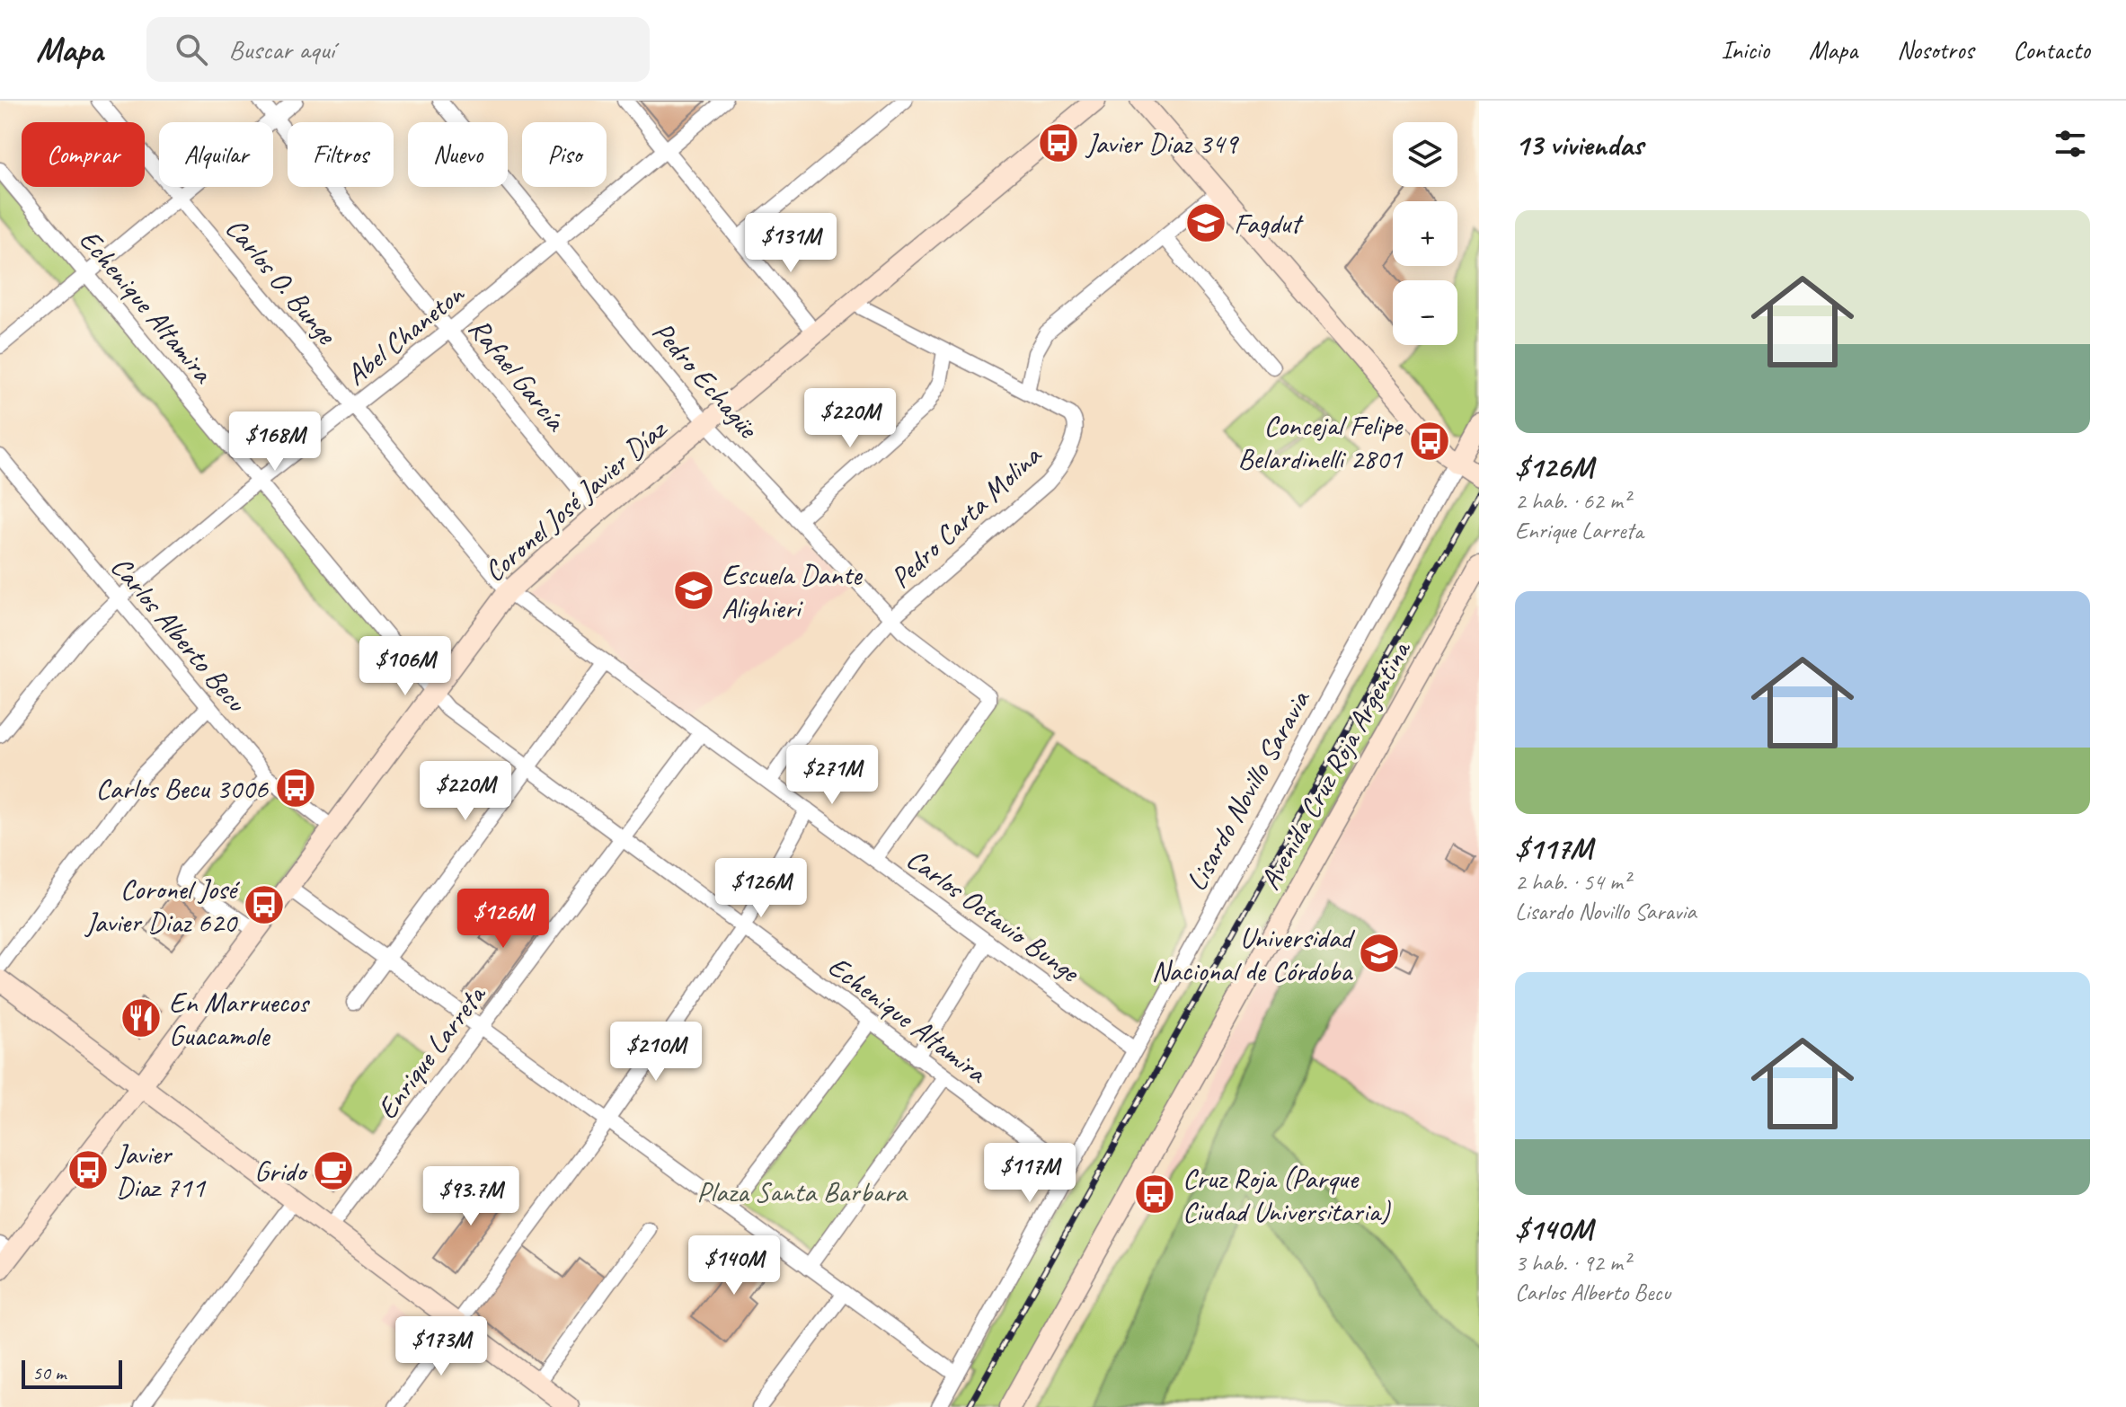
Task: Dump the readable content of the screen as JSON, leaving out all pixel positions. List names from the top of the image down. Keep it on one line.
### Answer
{"streets":{"main road":["Coronel José Javier Díaz","Avenida Cruz Roja Argentina"],"street":["Carlos O. Bunge","Echenique Altamira","Abel Chaneton","Rafael García","Pedro Echagüe","Pedro Carta Molina","Carlos Alberto Becu","Lisardo Novillo Saravia","Carlos Octavio Bunge","Enrique Larreta"]},"crossings":[["Carlos O. Bunge","Abel Chaneton"],["Carlos O. Bunge","Coronel José Javier Díaz"],["Carlos O. Bunge","Carlos Octavio Bunge"],["Echenique Altamira","Abel Chaneton"],["Echenique Altamira","Coronel José Javier Díaz"],["Echenique Altamira","Lisardo Novillo Saravia"],["Echenique Altamira","Enrique Larreta"],["Abel Chaneton","Rafael García"],["Abel Chaneton","Pedro Echagüe"],["Abel Chaneton","Carlos Alberto Becu"],["Rafael García","Coronel José Javier Díaz"],["Pedro Echagüe","Coronel José Javier Díaz"],["Pedro Echagüe","Pedro Carta Molina"],["Pedro Echagüe","Carlos Octavio Bunge"],["Coronel José Javier Díaz","Carlos Alberto Becu"],["Coronel José Javier Díaz","Carlos Octavio Bunge"],["Pedro Carta Molina","Carlos Octavio Bunge"],["Lisardo Novillo Saravia","Carlos Octavio Bunge"],["Carlos Octavio Bunge","Enrique Larreta"]],"parks":["Plaza Santa Barbara"],"places":{"bus stop":["Javier Diaz 349","Concejal Felipe Belardinelli 2801","Carlos Becu 3006","Coronel José Javier Diaz 620","Javier Diaz 711","Cruz Roja (Parque Ciudad Universitaria)"],"school or university":["Fagdut","Escuela Dante Alighieri","Universidad Nacional de Córdoba"],"restaurant":["En Marruecos Guacamole"],"cafe":["Grido"]},"scale_bar":"50 m","page":{"header":"Mapa","search":"Buscar aquí","nav":["Inicio","Mapa","Nosotros","Contacto"],"heading":"13 viviendas","map_buttons":["+","−"],"chip":["Comprar","Alquilar","Filtros","Nuevo","Piso"],"list":[{"name":"$126M","note":"2 hab. · 62 m² · Enrique Larreta"},{"name":"$117M","note":"2 hab. · 54 m² · Lisardo Novillo Saravia"},{"name":"$140M","note":"3 hab. · 92 m² · Carlos Alberto Becu"}],"price":["$131M","$220M","$168M","$106M","$271M","$220M","$126M","$126M","$210M","$117M","$93.7M","$140M","$173M"],"scale":"50 m"}}
